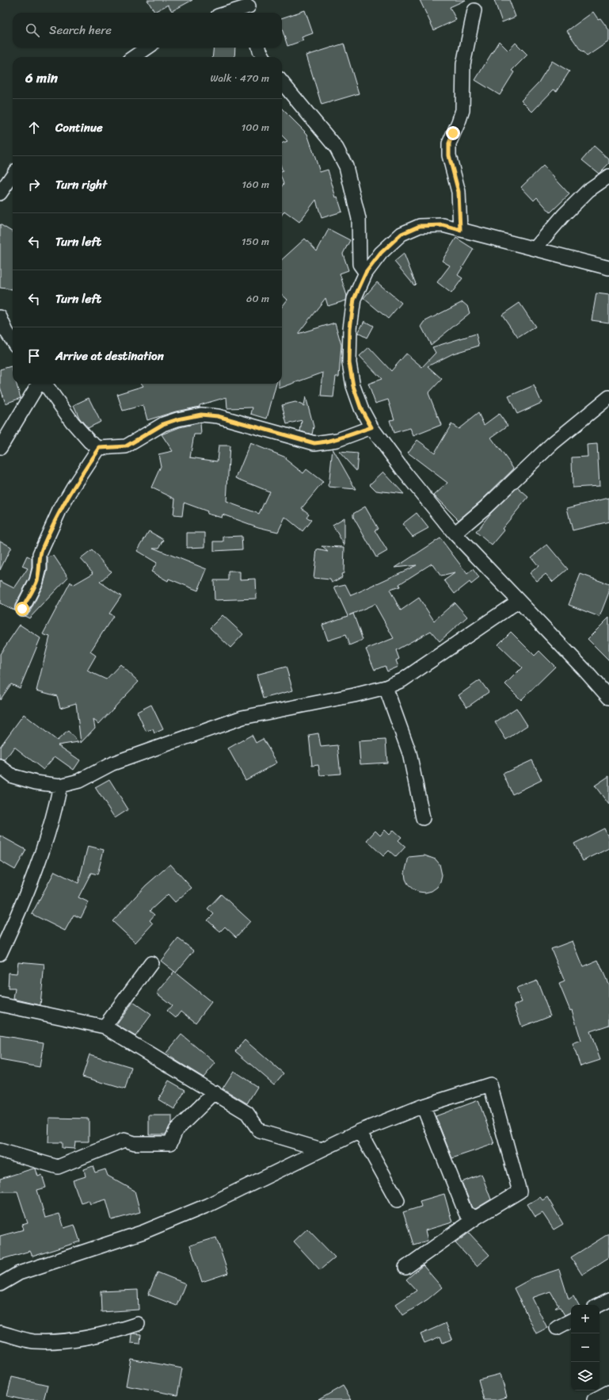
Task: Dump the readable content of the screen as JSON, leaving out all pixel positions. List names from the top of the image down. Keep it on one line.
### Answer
{"page":{"search":"Search here","heading":["6 min","Walk · 470 m"],"list":[["Continue","100 m"],["Turn right","160 m"],["Turn left","150 m"],["Turn left","60 m"],"Arrive at destination"],"map_buttons":["+","−"]}}
